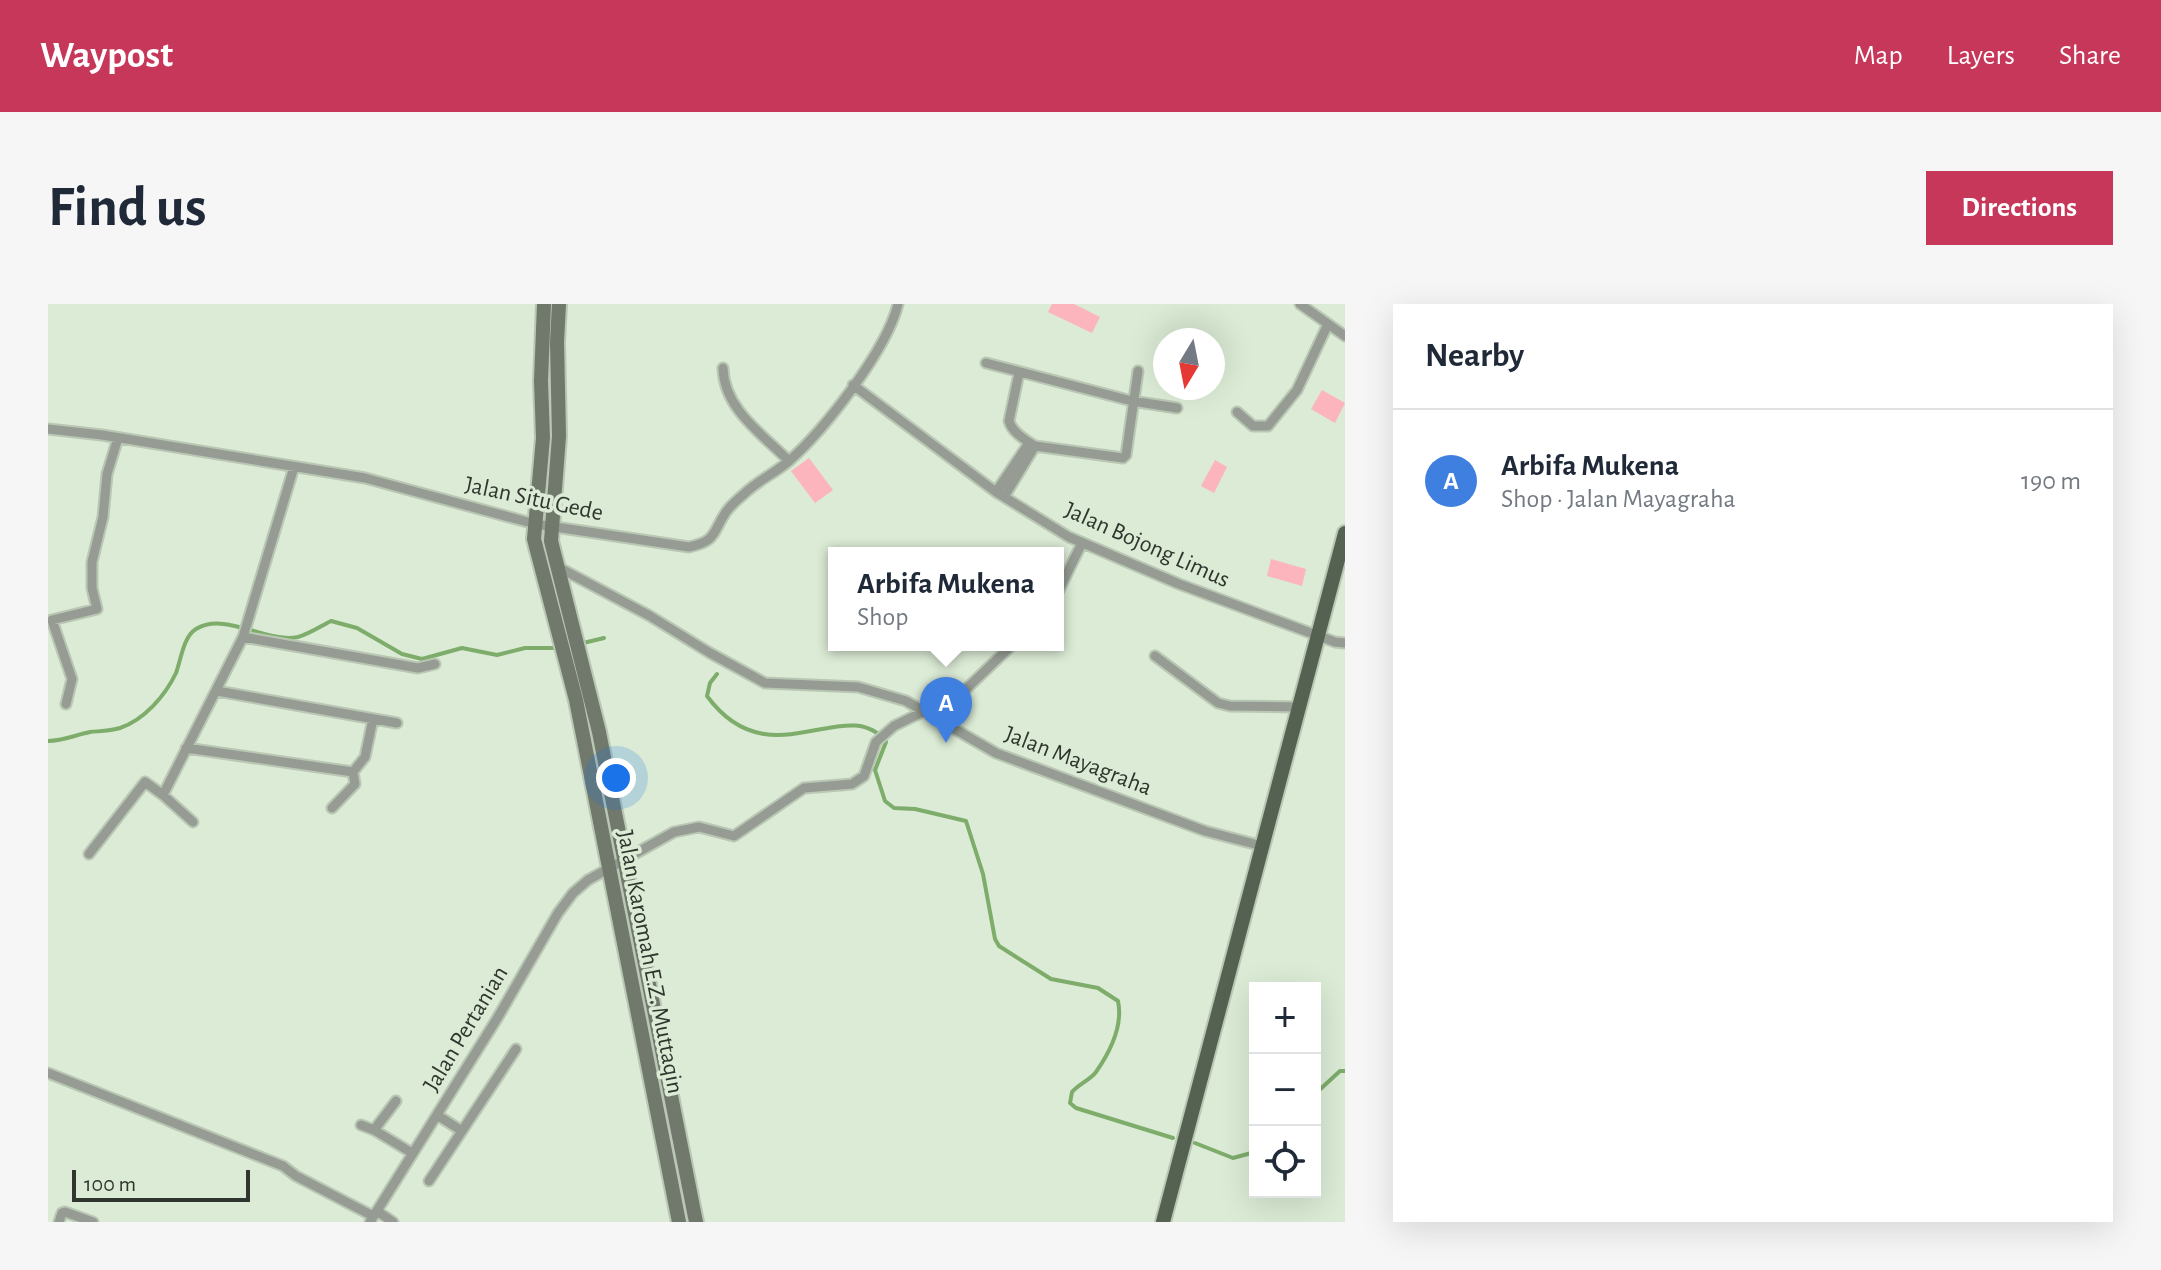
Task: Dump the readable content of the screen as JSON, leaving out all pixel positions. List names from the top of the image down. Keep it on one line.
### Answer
{"streets":{"street":["Jalan Situ Gede","Jalan Bojong Limus","Jalan Mayagraha","Jalan Karomah E.Z. Muttaqin","Jalan Pertanian"]},"crossings":[["Jalan Situ Gede","Jalan Bojong Limus"],["Jalan Situ Gede","Jalan Karomah E.Z. Muttaqin"],["Jalan Mayagraha","Jalan Karomah E.Z. Muttaqin"],["Jalan Mayagraha","Jalan Pertanian"],["Jalan Karomah E.Z. Muttaqin","Jalan Pertanian"]],"scale_bar":"100 m","north":"bottom","page":{"header":"Waypost","nav":["Map","Layers","Share"],"buttons":"Directions","title":"Find us","heading":"Nearby","list":[{"mark":"A","name":"Arbifa Mukena","note":"Shop · Jalan Mayagraha","value":"190 m"}],"popup":["Arbifa Mukena","Shop"],"pins":"A","map_buttons":["+","−"],"scale":"100 m"}}
